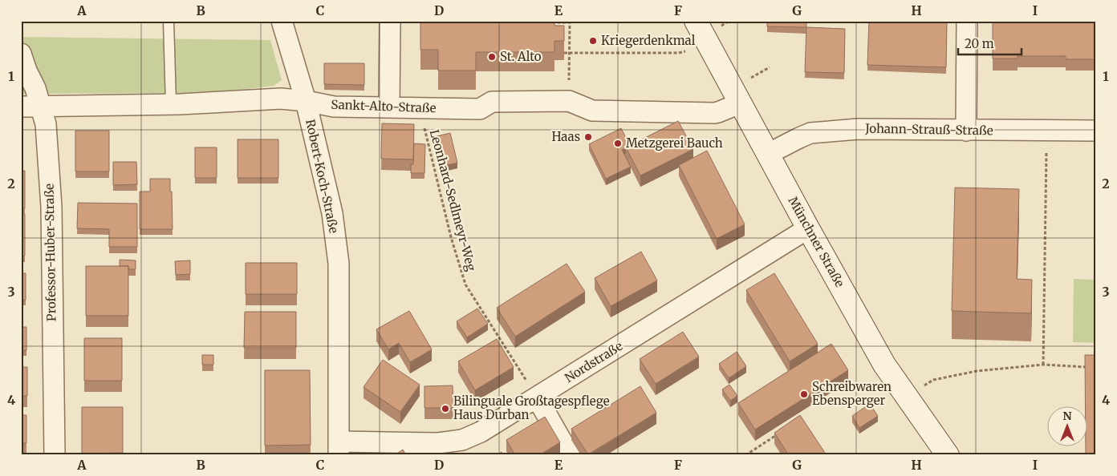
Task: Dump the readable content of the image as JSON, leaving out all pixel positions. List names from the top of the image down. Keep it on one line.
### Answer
{"streets":{"main road":["Münchner Straße"],"street":["Sankt-Alto-Straße","Johann-Strauß-Straße","Robert-Koch-Straße","Professor-Huber-Straße","Nordstraße"],"path":["Leonhard-Sedlmeyr-Weg"]},"crossings":[["Sankt-Alto-Straße","Robert-Koch-Straße"],["Sankt-Alto-Straße","Leonhard-Sedlmeyr-Weg"],["Sankt-Alto-Straße","Münchner Straße"],["Sankt-Alto-Straße","Professor-Huber-Straße"],["Johann-Strauß-Straße","Münchner Straße"],["Robert-Koch-Straße","Nordstraße"],["Leonhard-Sedlmeyr-Weg","Nordstraße"],["Münchner Straße","Nordstraße"]],"places":["Kriegerdenkmal","St. Alto","Haas","Metzgerei Bauch","Schreibwaren Ebensperger","Bilinguale Großtagespflege Haus Durban"],"scale_bar":"20 m","north":"top","grid":{"columns":["A","B","C","D","E","F","G","H","I"],"rows":["1","2","3","4"]}}
